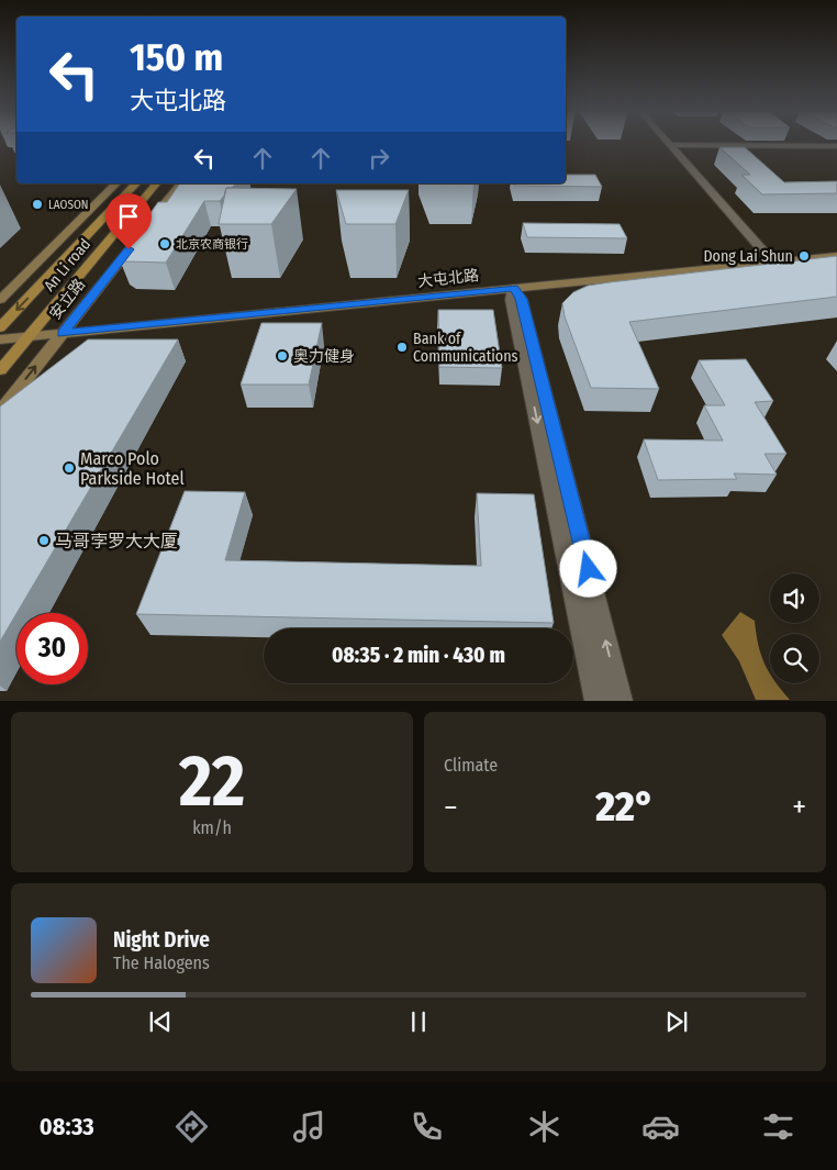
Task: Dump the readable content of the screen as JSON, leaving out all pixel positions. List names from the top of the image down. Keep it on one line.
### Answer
{"streets":{"main road":["An Li road"],"street":["大屯北路","安立路"]},"crossings":[["An Li road","大屯北路"],["大屯北路","安立路"]],"one_way":["安立路"],"places":["LAOSON","北京农商银行","Dong Lai Shun","Bank of Communications","奥力健身","Marco Polo Parkside Hotel","马哥孛罗大大厦"],"page":{"turn":["150 m","大屯北路"],"limit":"30","trip":"08:35 · 2 min · 430 m","tile":[["22","km/h"],"Climate"],"heat":["−","22°","+"],"song":["Night Drive","The Halogens"],"tabs":"08:33"}}
